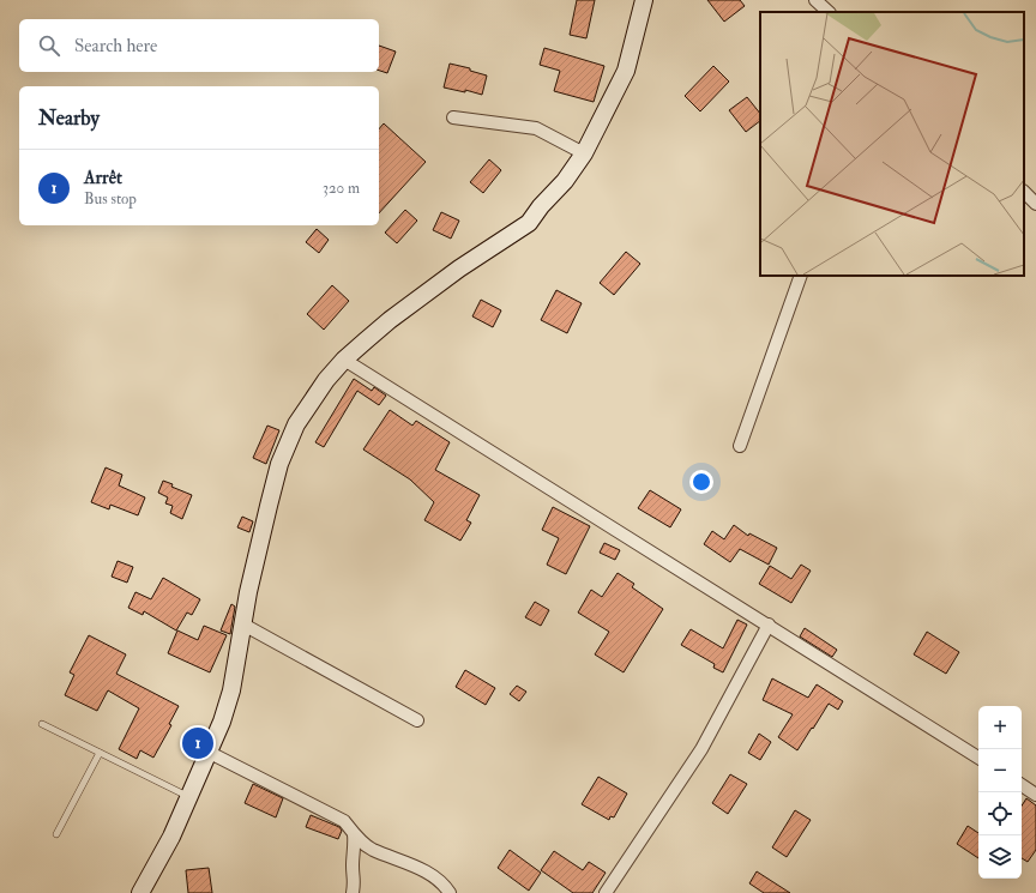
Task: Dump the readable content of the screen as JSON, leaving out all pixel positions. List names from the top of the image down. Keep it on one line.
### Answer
{"page":{"search":"Search here","heading":"Nearby","list":[{"mark":"1","name":"Arrêt","note":"Bus stop","value":"320 m"}],"map_buttons":["+","−"],"pins":"1"}}
